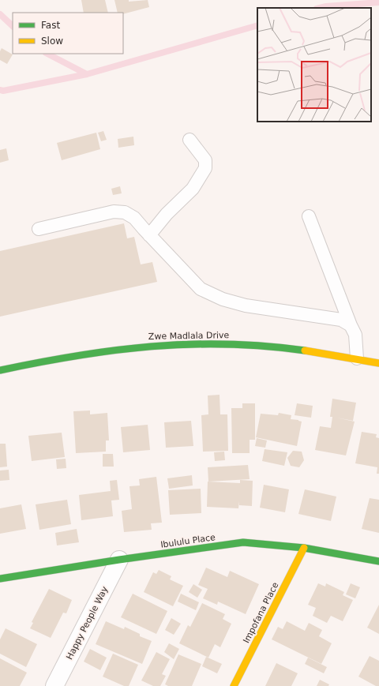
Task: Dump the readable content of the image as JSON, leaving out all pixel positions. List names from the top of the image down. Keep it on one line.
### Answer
{"streets":{"street":["Zwe Madlala Drive","Ibululu Place","Impofana Place","Happy People Way"]},"crossings":[["Ibululu Place","Impofana Place"],["Ibululu Place","Happy People Way"]],"legend":["Fast","Slow"]}
